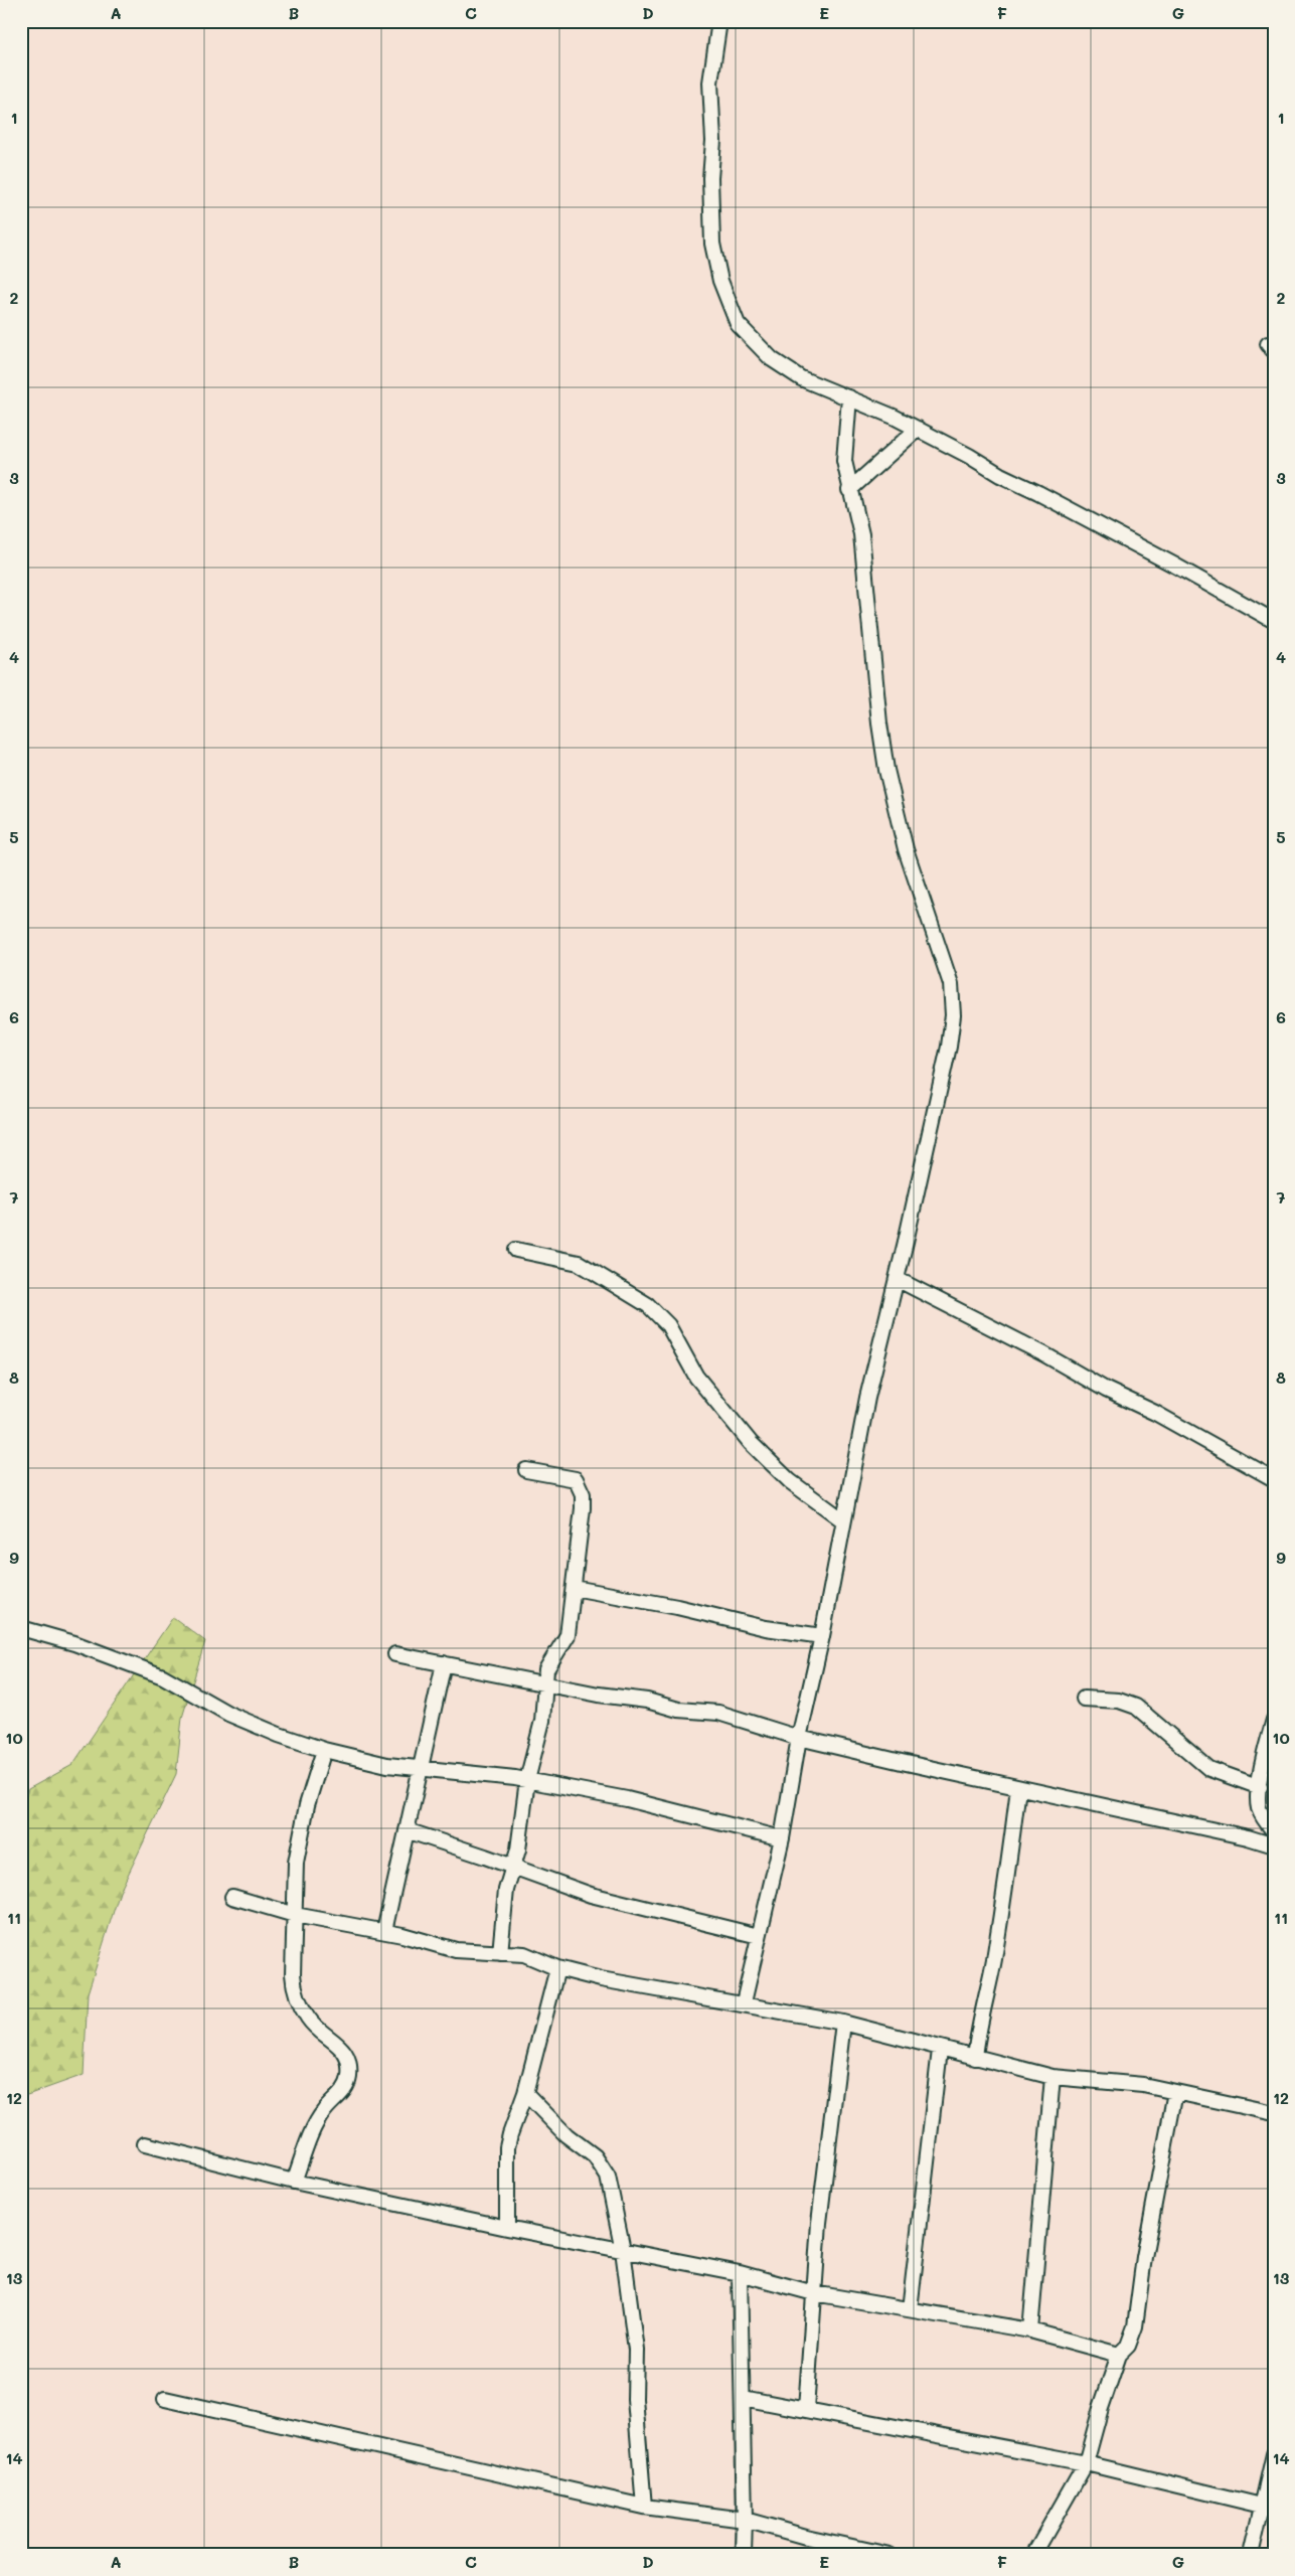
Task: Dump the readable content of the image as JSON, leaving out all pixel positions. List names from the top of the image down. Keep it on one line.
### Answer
{"grid":{"columns":["A","B","C","D","E","F","G"],"rows":["1","2","3","4","5","6","7","8","9","10","11","12","13","14"]}}
